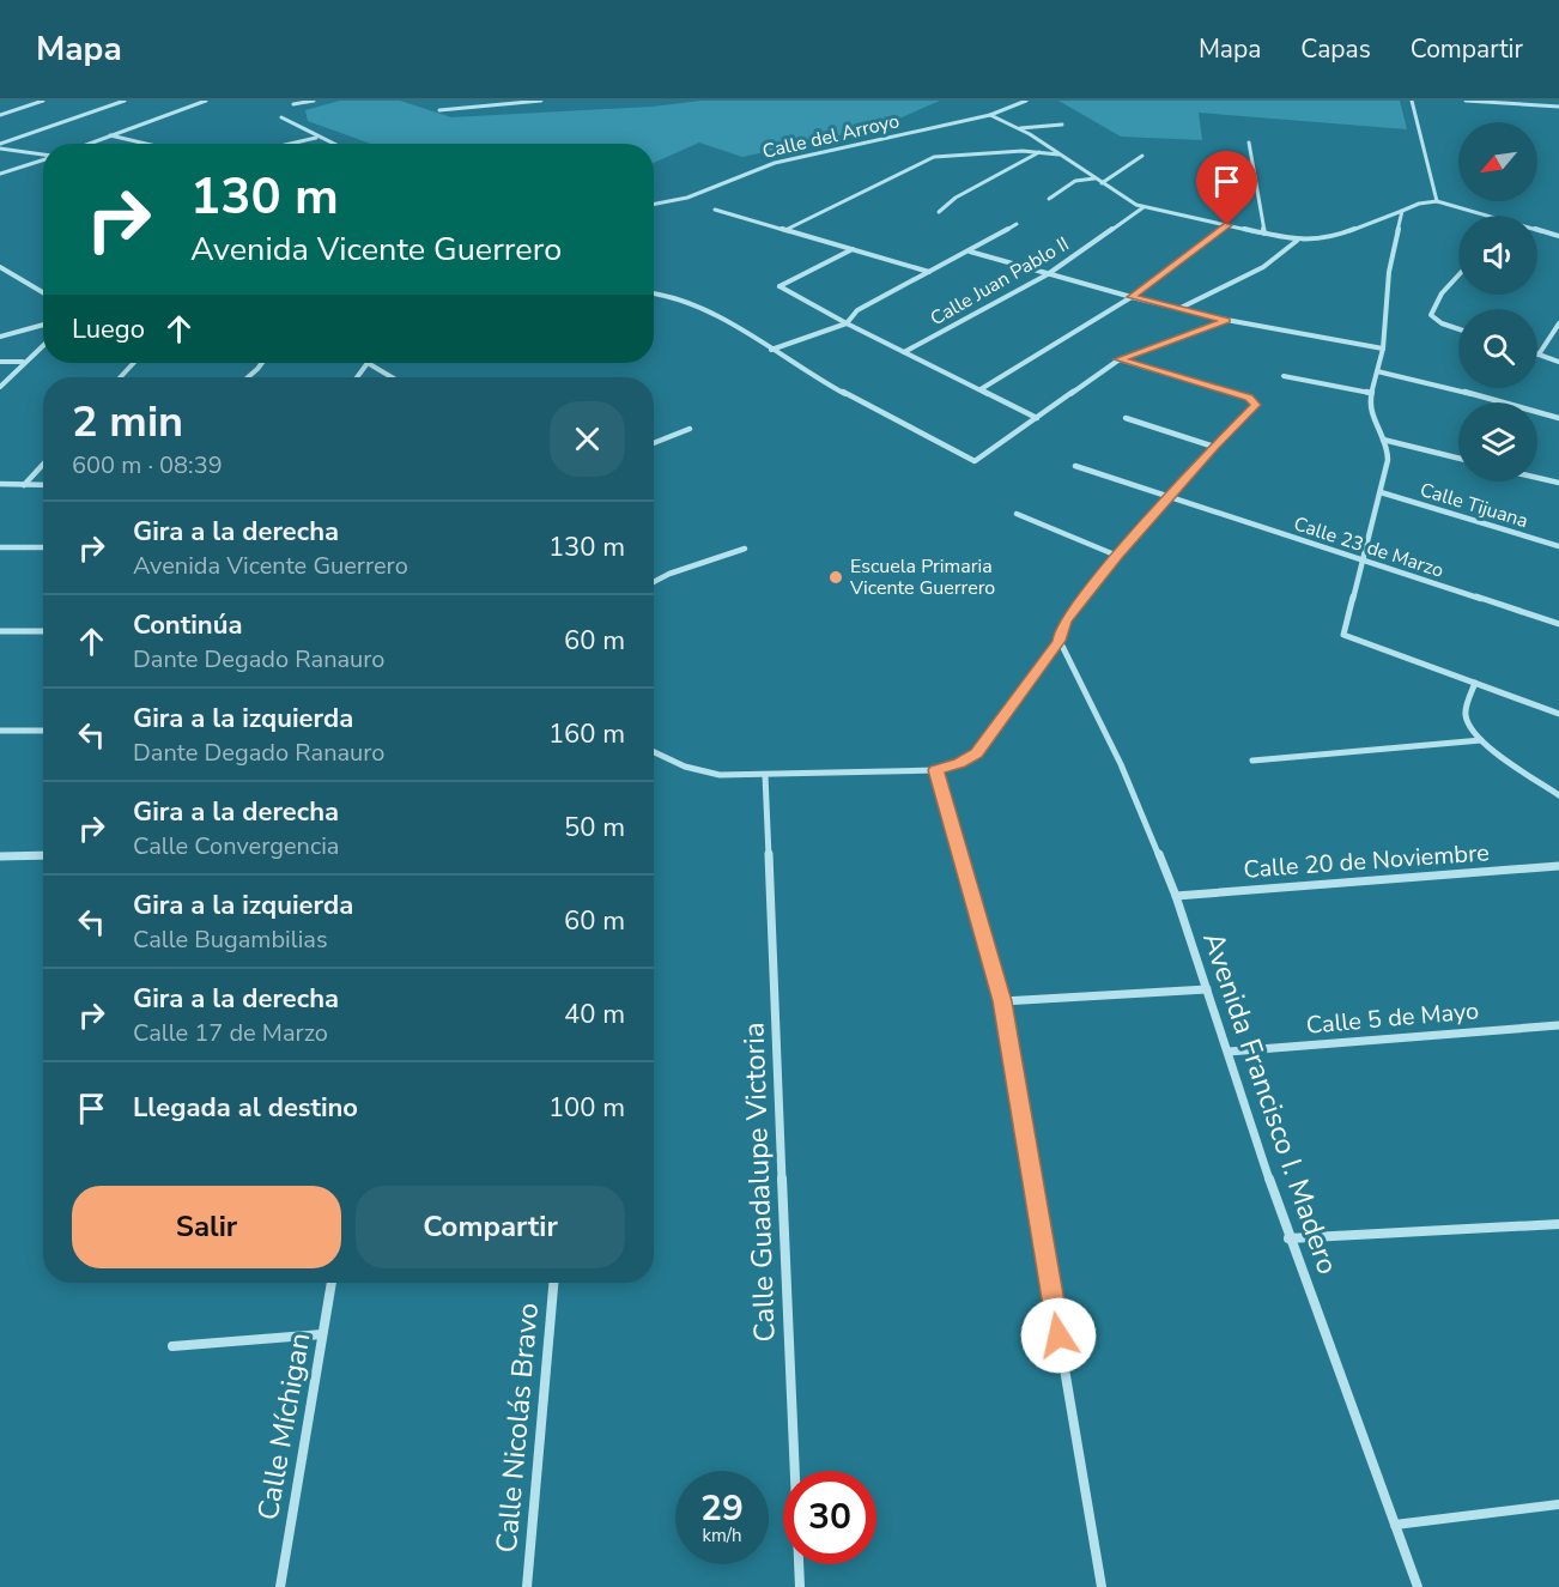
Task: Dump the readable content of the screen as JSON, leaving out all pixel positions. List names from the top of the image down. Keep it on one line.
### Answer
{"streets":{"street":["Calle del Arroyo","Calle Juan Pablo II","Calle Tijuana","Calle 23 de Marzo","Calle 20 de Noviembre","Calle 5 de Mayo","Avenida Francisco I. Madero","Calle Guadalupe Victoria","Calle Míchigan","Calle Nicolás Bravo"]},"crossings":[["Calle 20 de Noviembre","Avenida Francisco I. Madero"],["Calle 5 de Mayo","Avenida Francisco I. Madero"]],"places":["Escuela Primaria Vicente Guerrero"],"north":"bottom left","page":{"header":"Mapa","nav":["Mapa","Capas","Compartir"],"turn":["130 m","Avenida Vicente Guerrero"],"then":"Luego","heading":["2 min","600 m · 08:39"],"list":[{"name":"Gira a la derecha","note":"Avenida Vicente Guerrero","value":"130 m"},{"name":"Continúa","note":"Dante Degado Ranauro","value":"60 m"},{"name":"Gira a la izquierda","note":"Dante Degado Ranauro","value":"160 m"},{"name":"Gira a la derecha","note":"Calle Convergencia","value":"50 m"},{"name":"Gira a la izquierda","note":"Calle Bugambilias","value":"60 m"},{"name":"Gira a la derecha","note":"Calle 17 de Marzo","value":"40 m"},{"name":"Llegada al destino","value":"100 m"}],"buttons":["Salir","Compartir"],"speed":"29 km/h","limit":"30"}}
